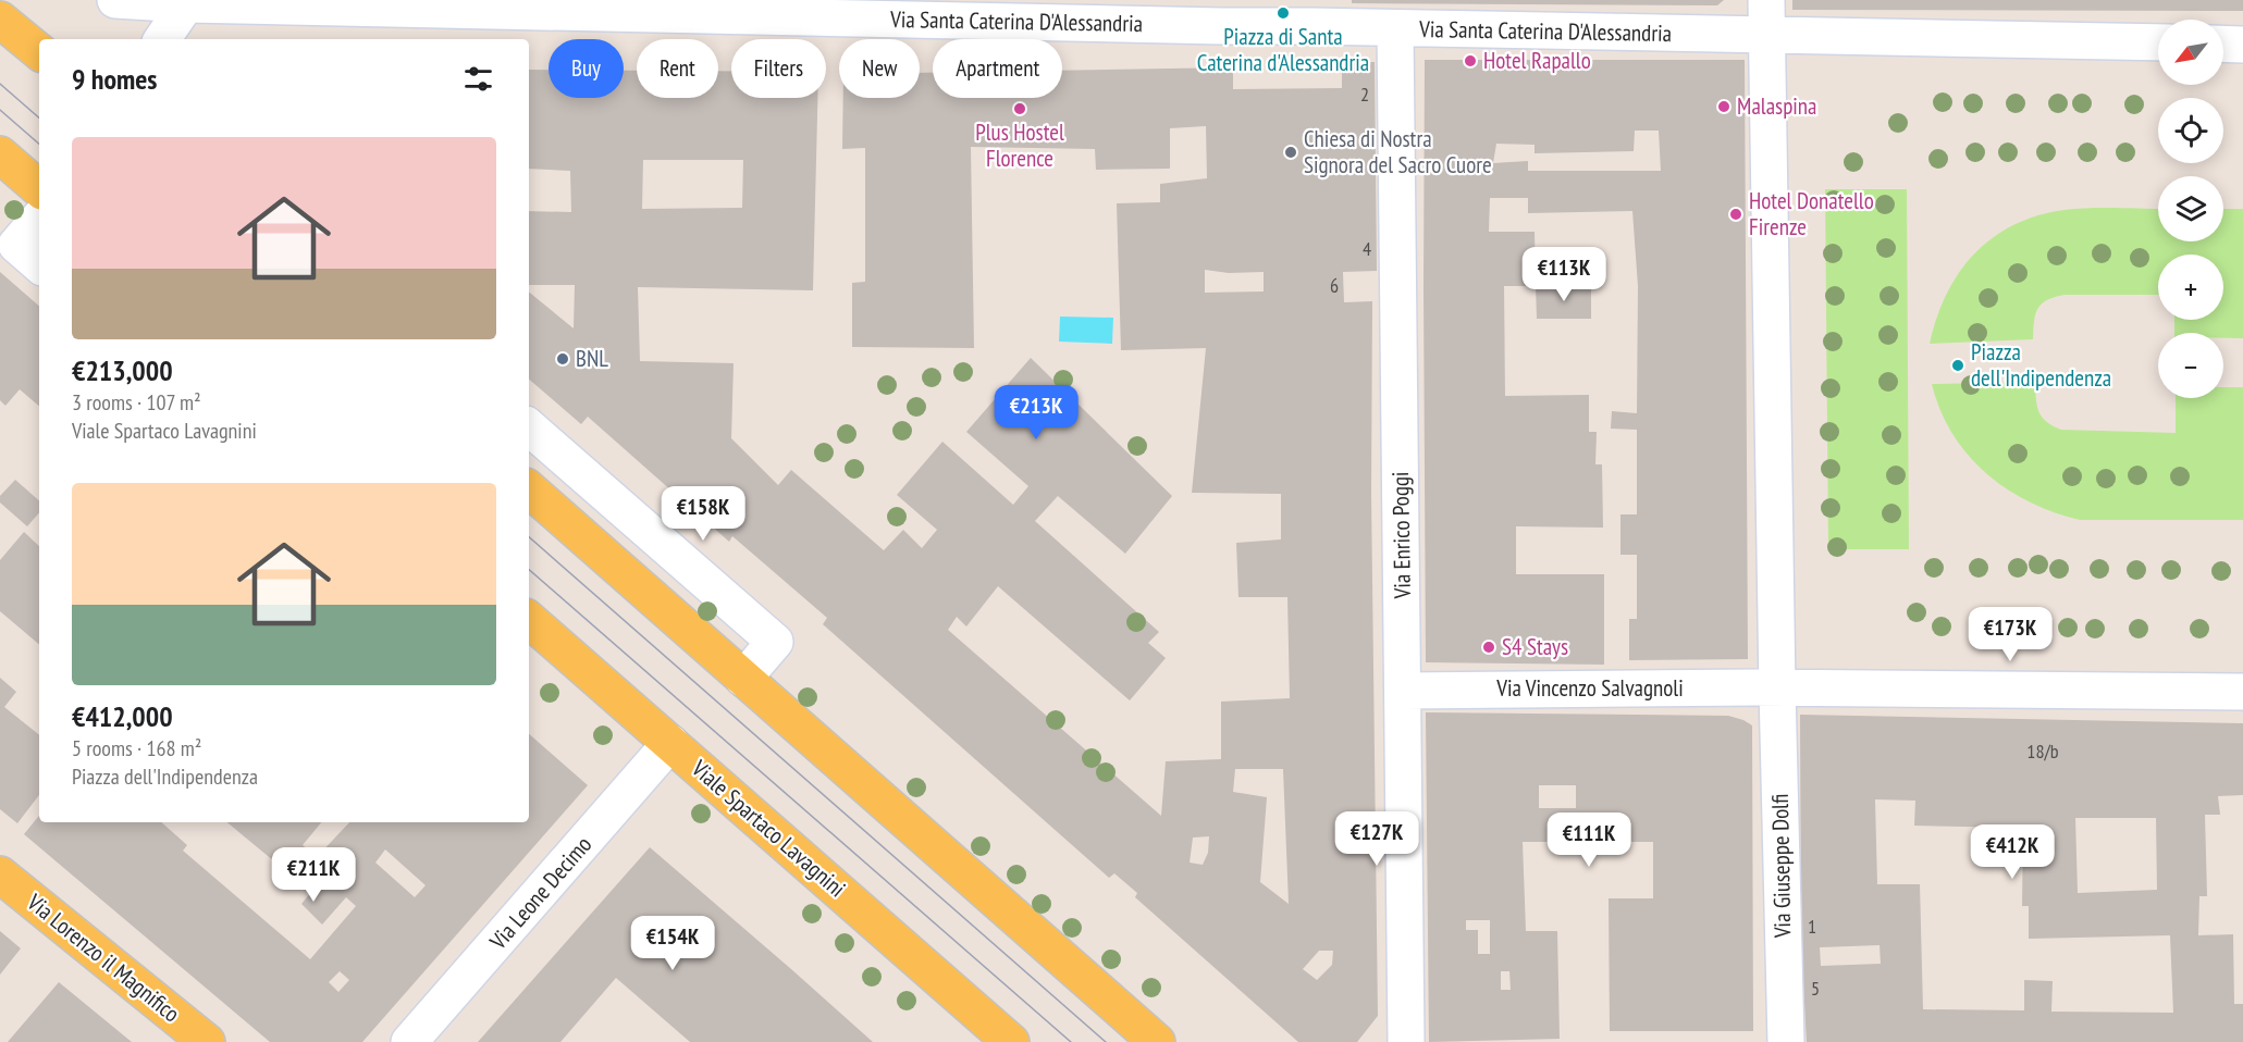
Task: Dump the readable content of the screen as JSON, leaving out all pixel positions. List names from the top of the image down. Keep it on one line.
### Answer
{"streets":{"main road":["Viale Spartaco Lavagnini","Via Lorenzo il Magnifico"],"street":["Via Santa Caterina D'Alessandria","Via Enrico Poggi","Via Vincenzo Salvagnoli","Via Giuseppe Dolfi","Via Leone Decimo"]},"crossings":[["Via Santa Caterina D'Alessandria","Via Enrico Poggi"],["Via Enrico Poggi","Via Vincenzo Salvagnoli"],["Via Vincenzo Salvagnoli","Via Giuseppe Dolfi"],["Viale Spartaco Lavagnini","Via Leone Decimo"]],"places":["Piazza di Santa Caterina d'Alessandria","Hotel Rapallo","Malaspina","Plus Hostel Florence","Chiesa di Nostra Signora del Sacro Cuore","Hotel Donatello Firenze","BNL","Piazza dell'Indipendenza","S4 Stays"],"house_numbers":["2","4","6","18/b","1","5"],"north":"bottom left","page":{"map_buttons":["+","−"],"chip":["Buy","Rent","Filters","New","Apartment"],"heading":"9 homes","list":[{"name":"€213,000","note":"3 rooms · 107 m² · Viale Spartaco Lavagnini"},{"name":"€412,000","note":"5 rooms · 168 m² · Piazza dell'Indipendenza"}],"price":["€113K","€213K","€158K","€173K","€127K","€111K","€412K","€211K","€154K"]}}
